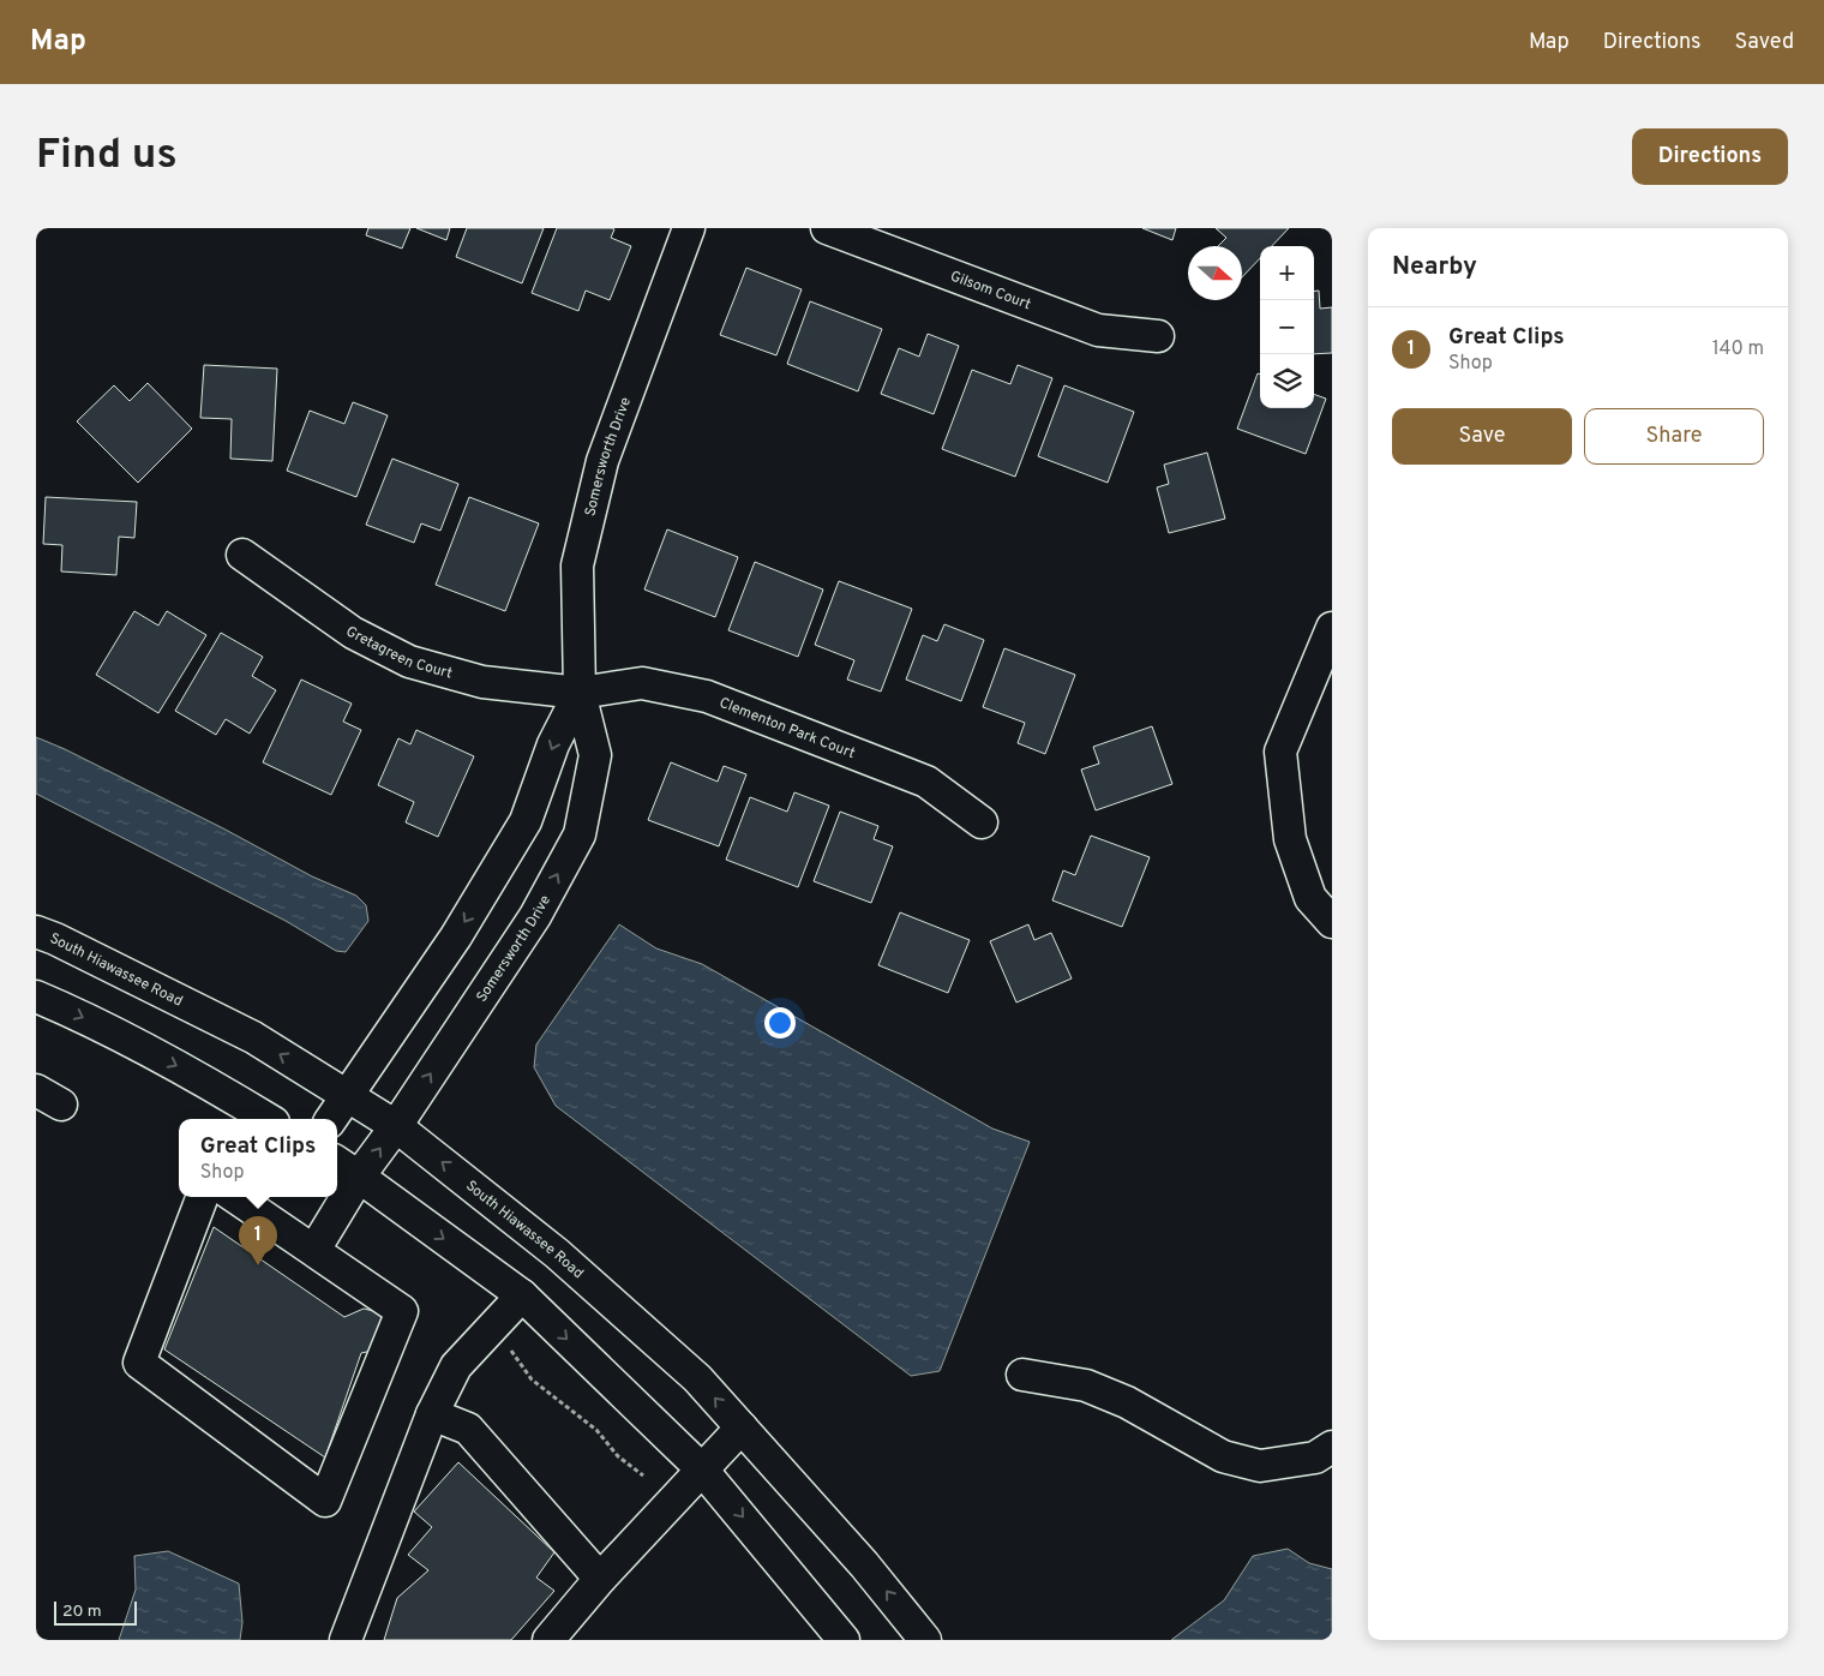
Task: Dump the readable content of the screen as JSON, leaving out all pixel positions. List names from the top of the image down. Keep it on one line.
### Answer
{"streets":{"street":["Gilsom Court","Somersworth Drive","Gretagreen Court","Clementon Park Court","South Hiawassee Road"]},"crossings":[["Somersworth Drive","Gretagreen Court"],["Somersworth Drive","Clementon Park Court"],["Somersworth Drive","South Hiawassee Road"],["Gretagreen Court","Clementon Park Court"]],"scale_bar":"20 m","north":"right","page":{"header":"Map","nav":["Map","Directions","Saved"],"buttons":["Directions",["Save","Share"]],"title":"Find us","heading":"Nearby","map_buttons":["+","−"],"list":[{"mark":"1","name":"Great Clips","note":"Shop","value":"140 m"}],"popup":["Great Clips","Shop"],"pins":"1","scale":"20 m"}}
